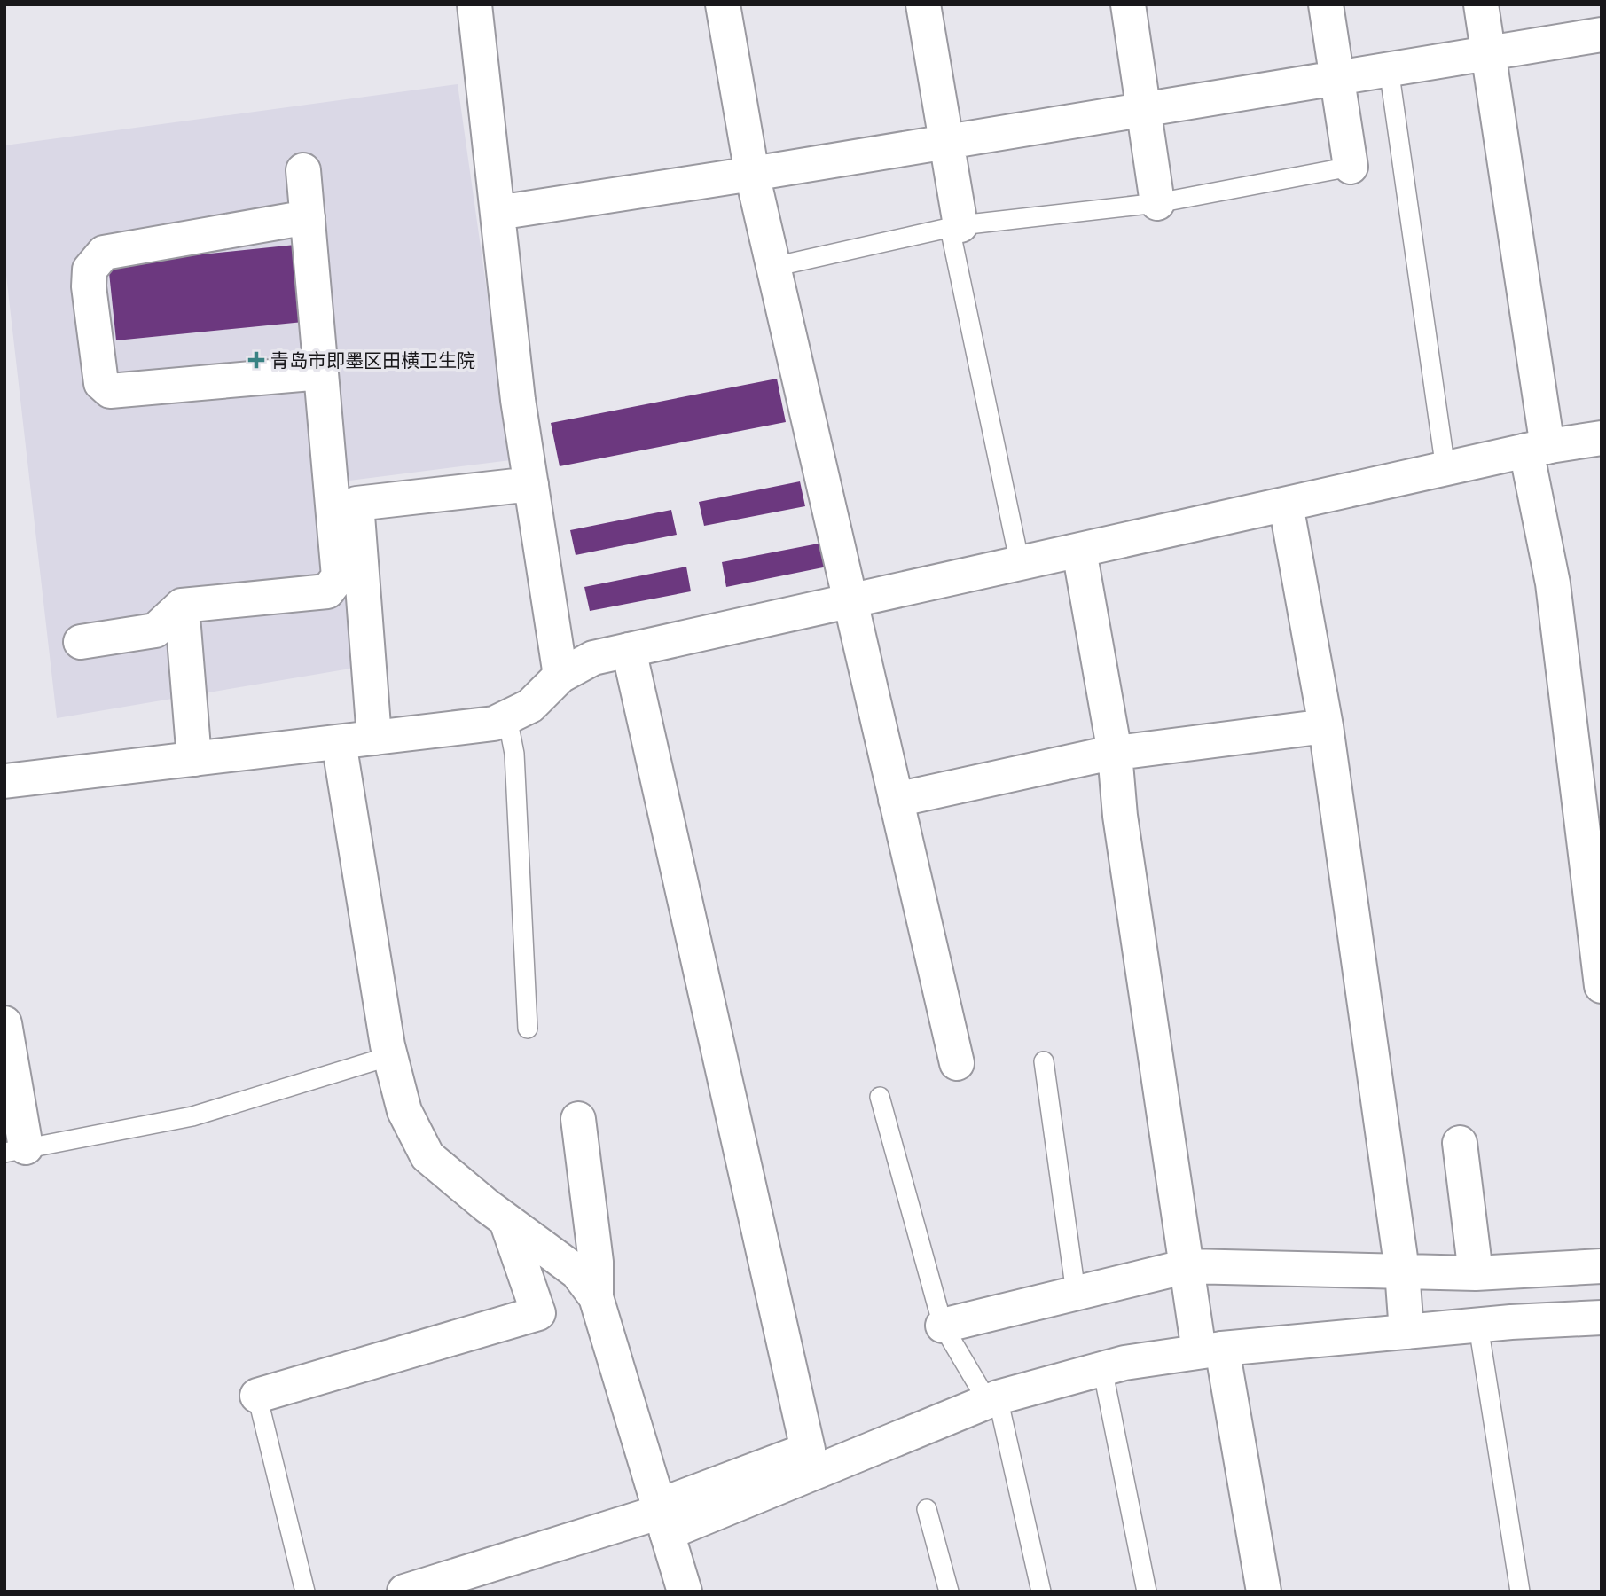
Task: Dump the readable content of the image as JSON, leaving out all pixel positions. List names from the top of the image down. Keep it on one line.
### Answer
{"places":{"health":["青岛市即墨区田横卫生院"]}}
